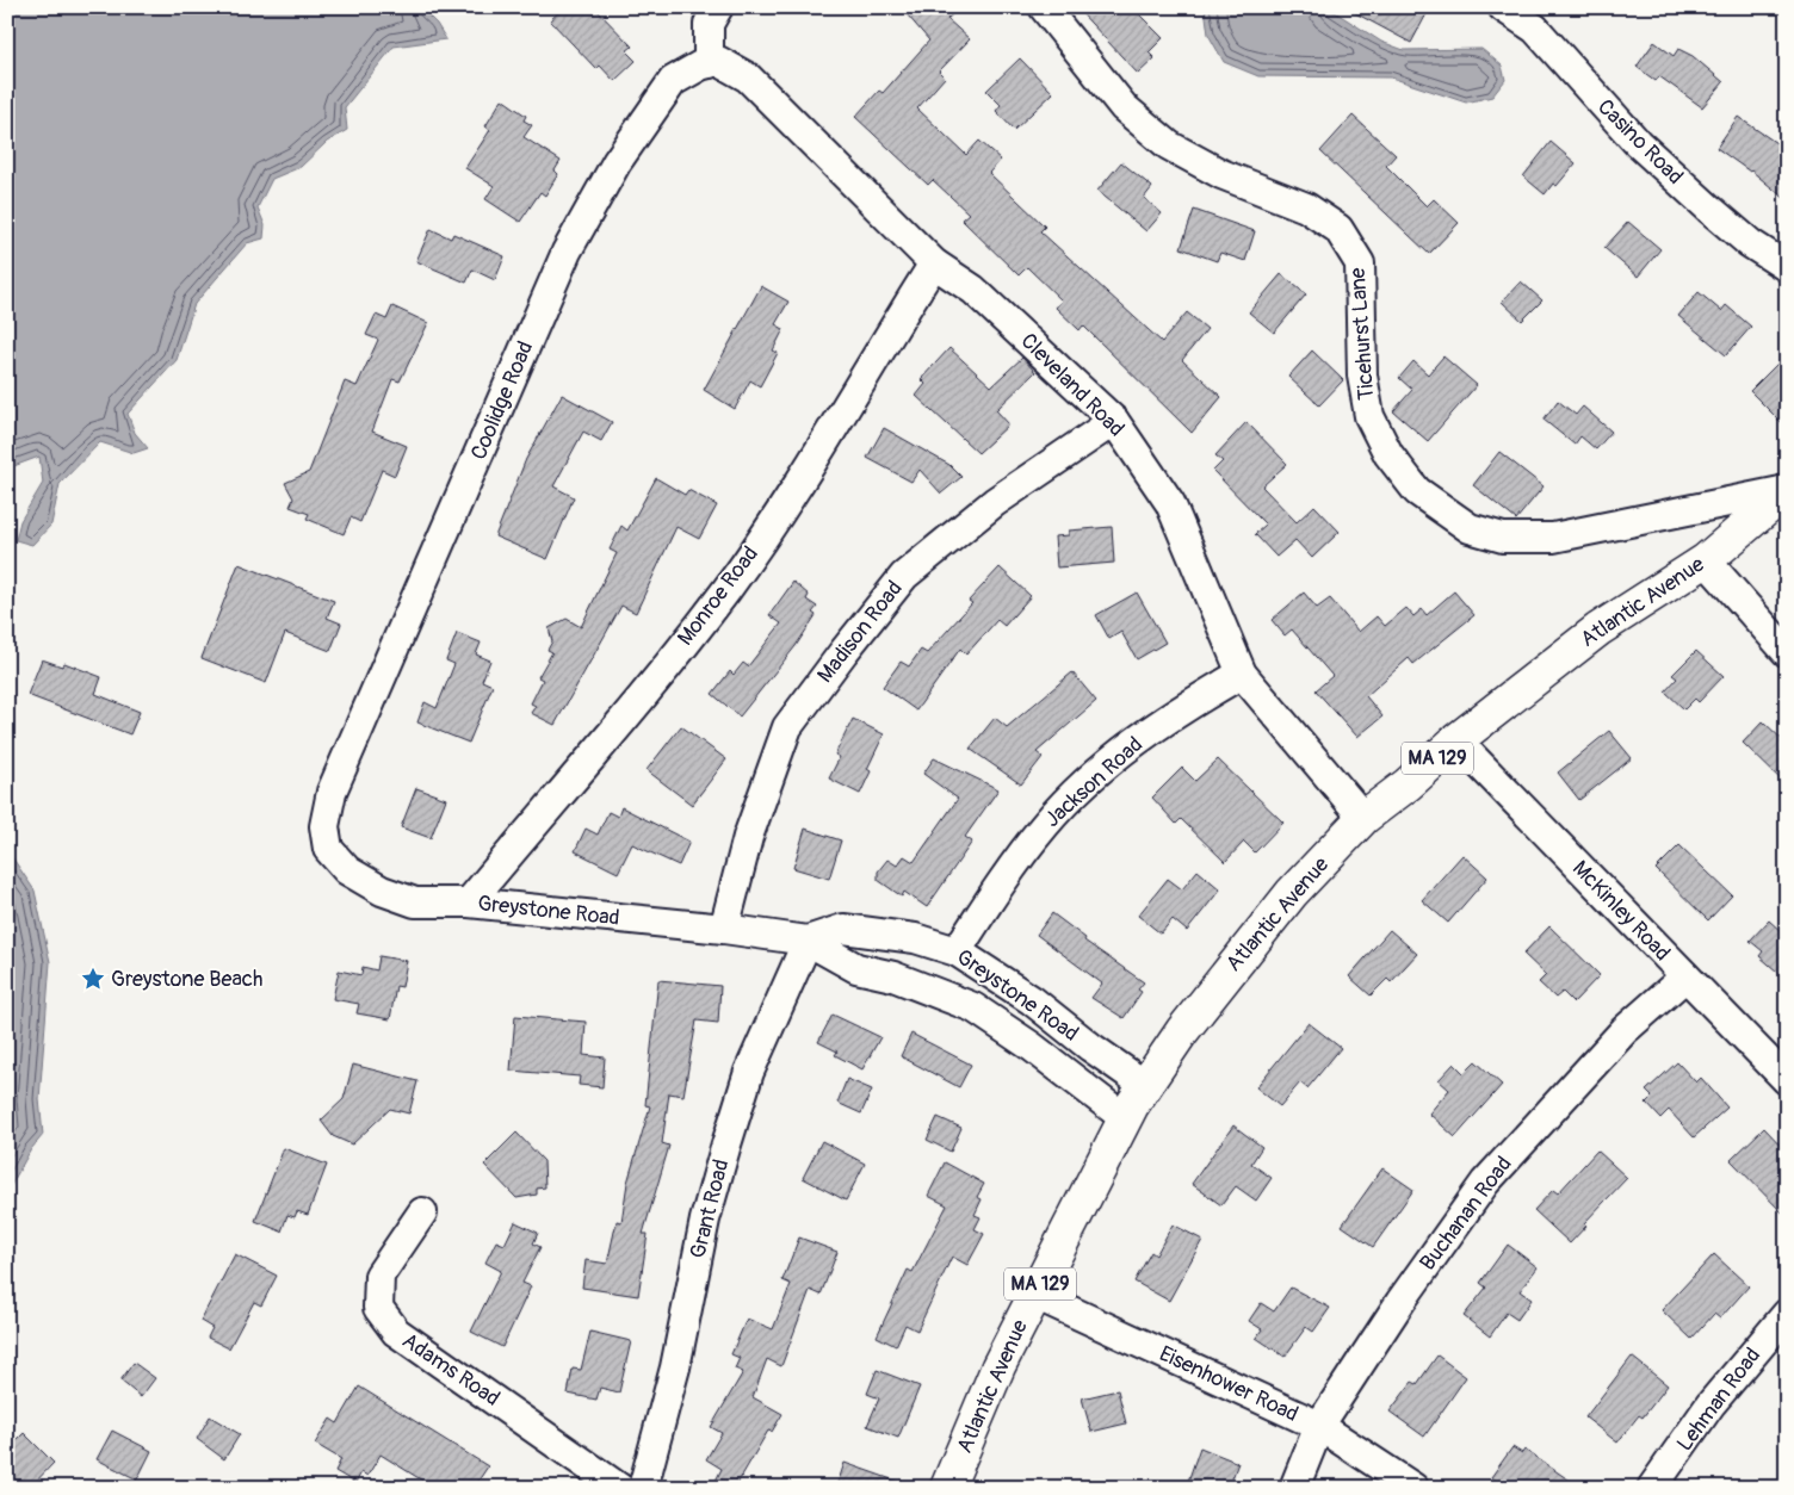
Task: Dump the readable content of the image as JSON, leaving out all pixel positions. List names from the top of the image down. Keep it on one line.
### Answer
{"streets":{"main road":["Atlantic Avenue","MA 129"],"street":["Casino Road","Ticehurst Lane","Cleveland Road","Coolidge Road","Monroe Road","Madison Road","Jackson Road","Greystone Road","McKinley Road","Grant Road","Buchanan Road","Adams Road","Eisenhower Road","Lehman Road"]},"crossings":[["Ticehurst Lane","Atlantic Avenue"],["Cleveland Road","Coolidge Road"],["Cleveland Road","Monroe Road"],["Cleveland Road","Atlantic Avenue"],["Cleveland Road","Madison Road"],["Cleveland Road","Jackson Road"],["Coolidge Road","Greystone Road"],["Monroe Road","Greystone Road"],["Atlantic Avenue","Greystone Road"],["Atlantic Avenue","McKinley Road"],["Atlantic Avenue","Eisenhower Road"],["Madison Road","Greystone Road"],["Jackson Road","Greystone Road"],["Greystone Road","Grant Road"],["McKinley Road","Buchanan Road"],["Buchanan Road","Eisenhower Road"]],"places":{"place":["Greystone Beach"]}}
